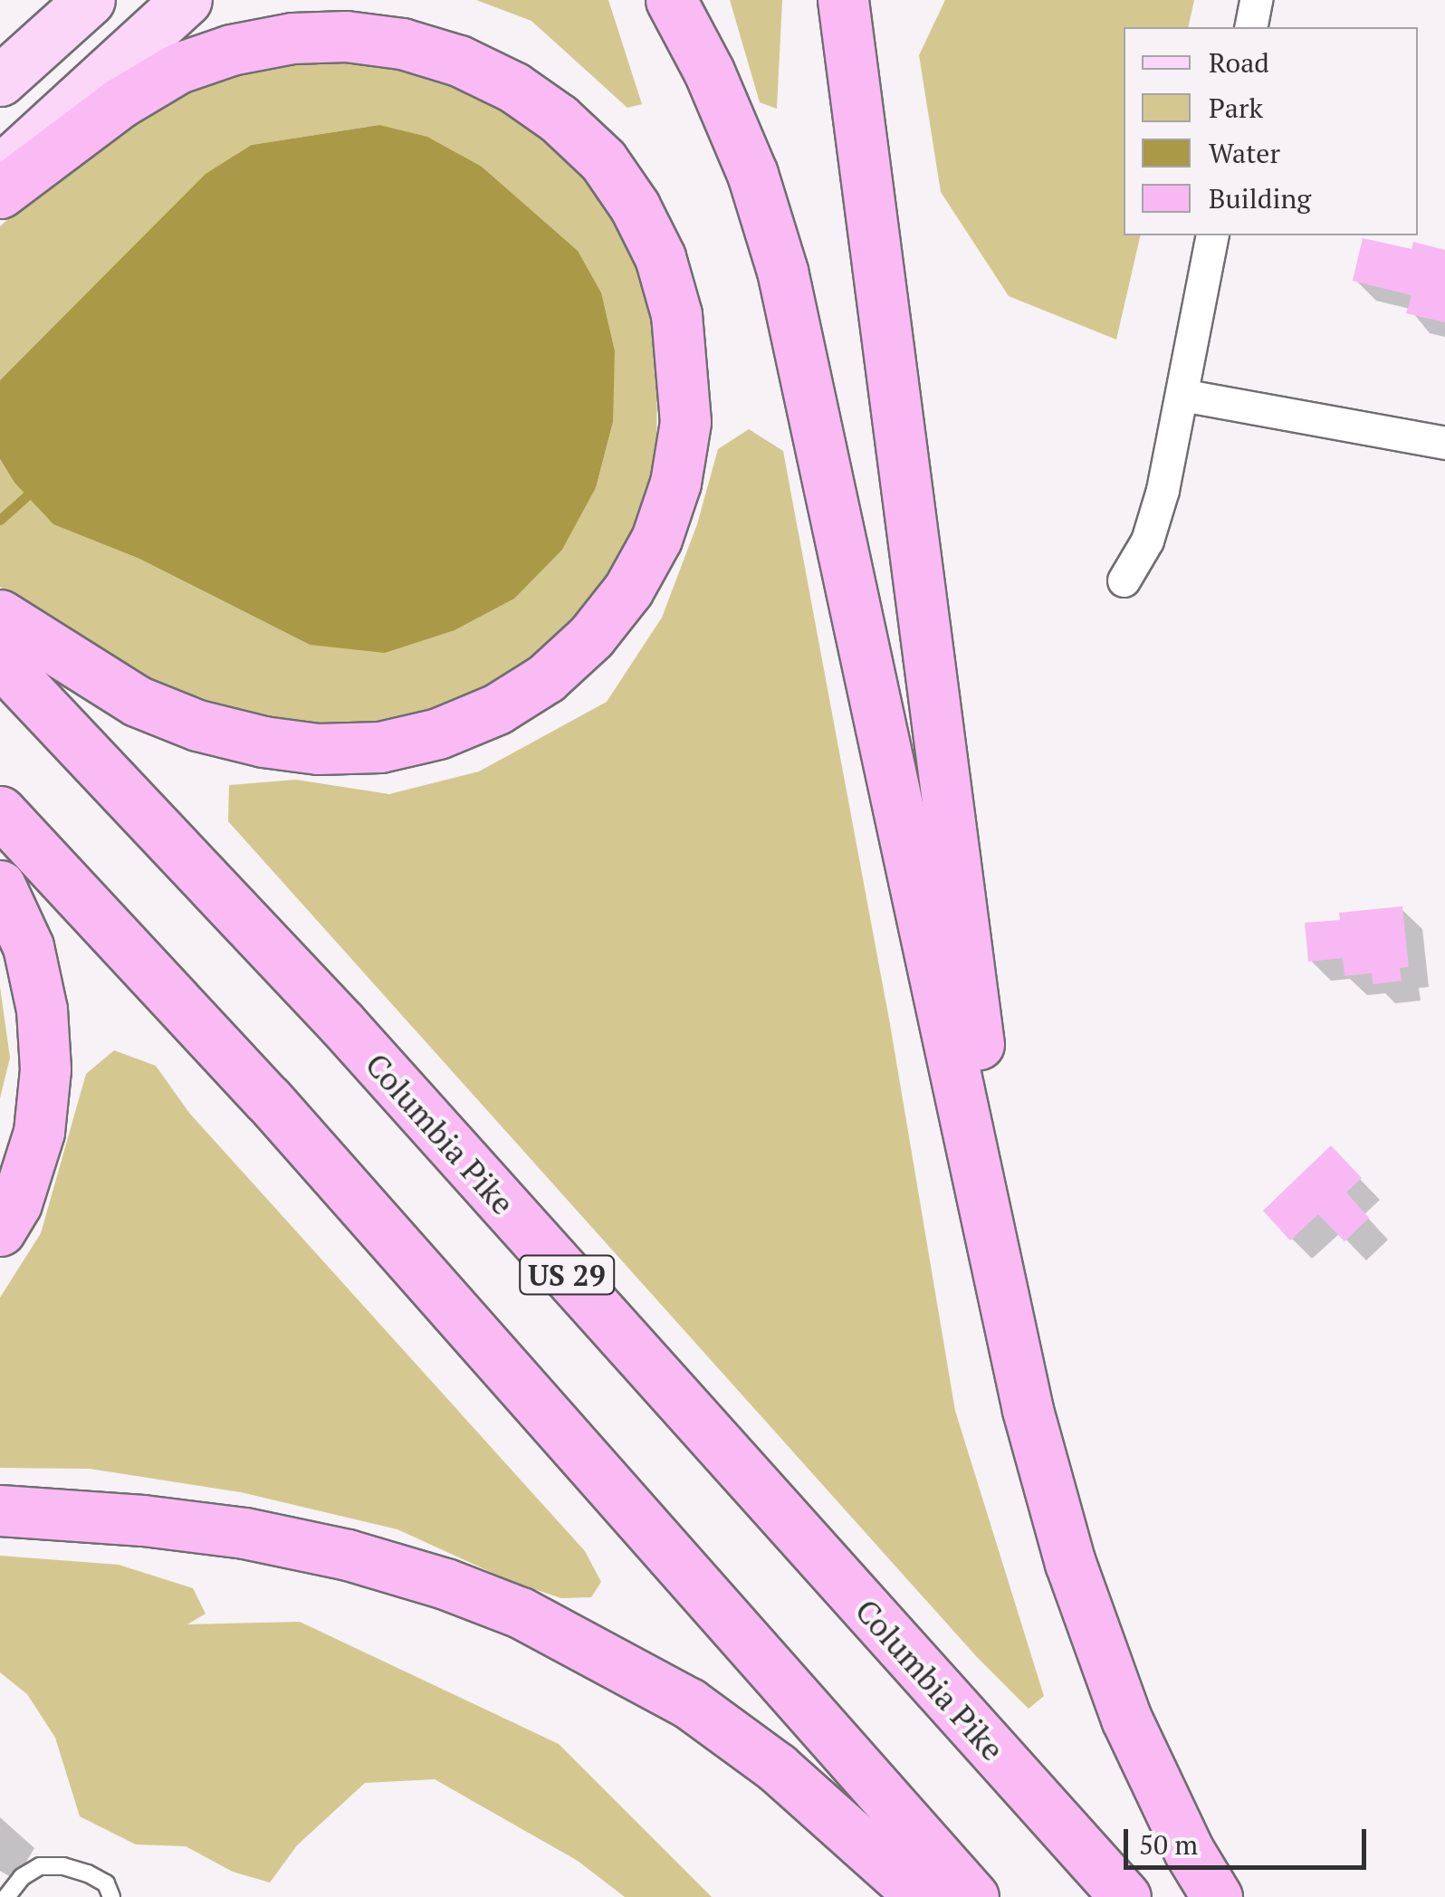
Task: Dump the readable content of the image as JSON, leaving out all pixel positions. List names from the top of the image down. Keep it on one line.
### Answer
{"streets":{"highway":["Columbia Pike","US 29"]},"legend":["Road","Park","Water","Building"],"scale_bar":"50 m"}
